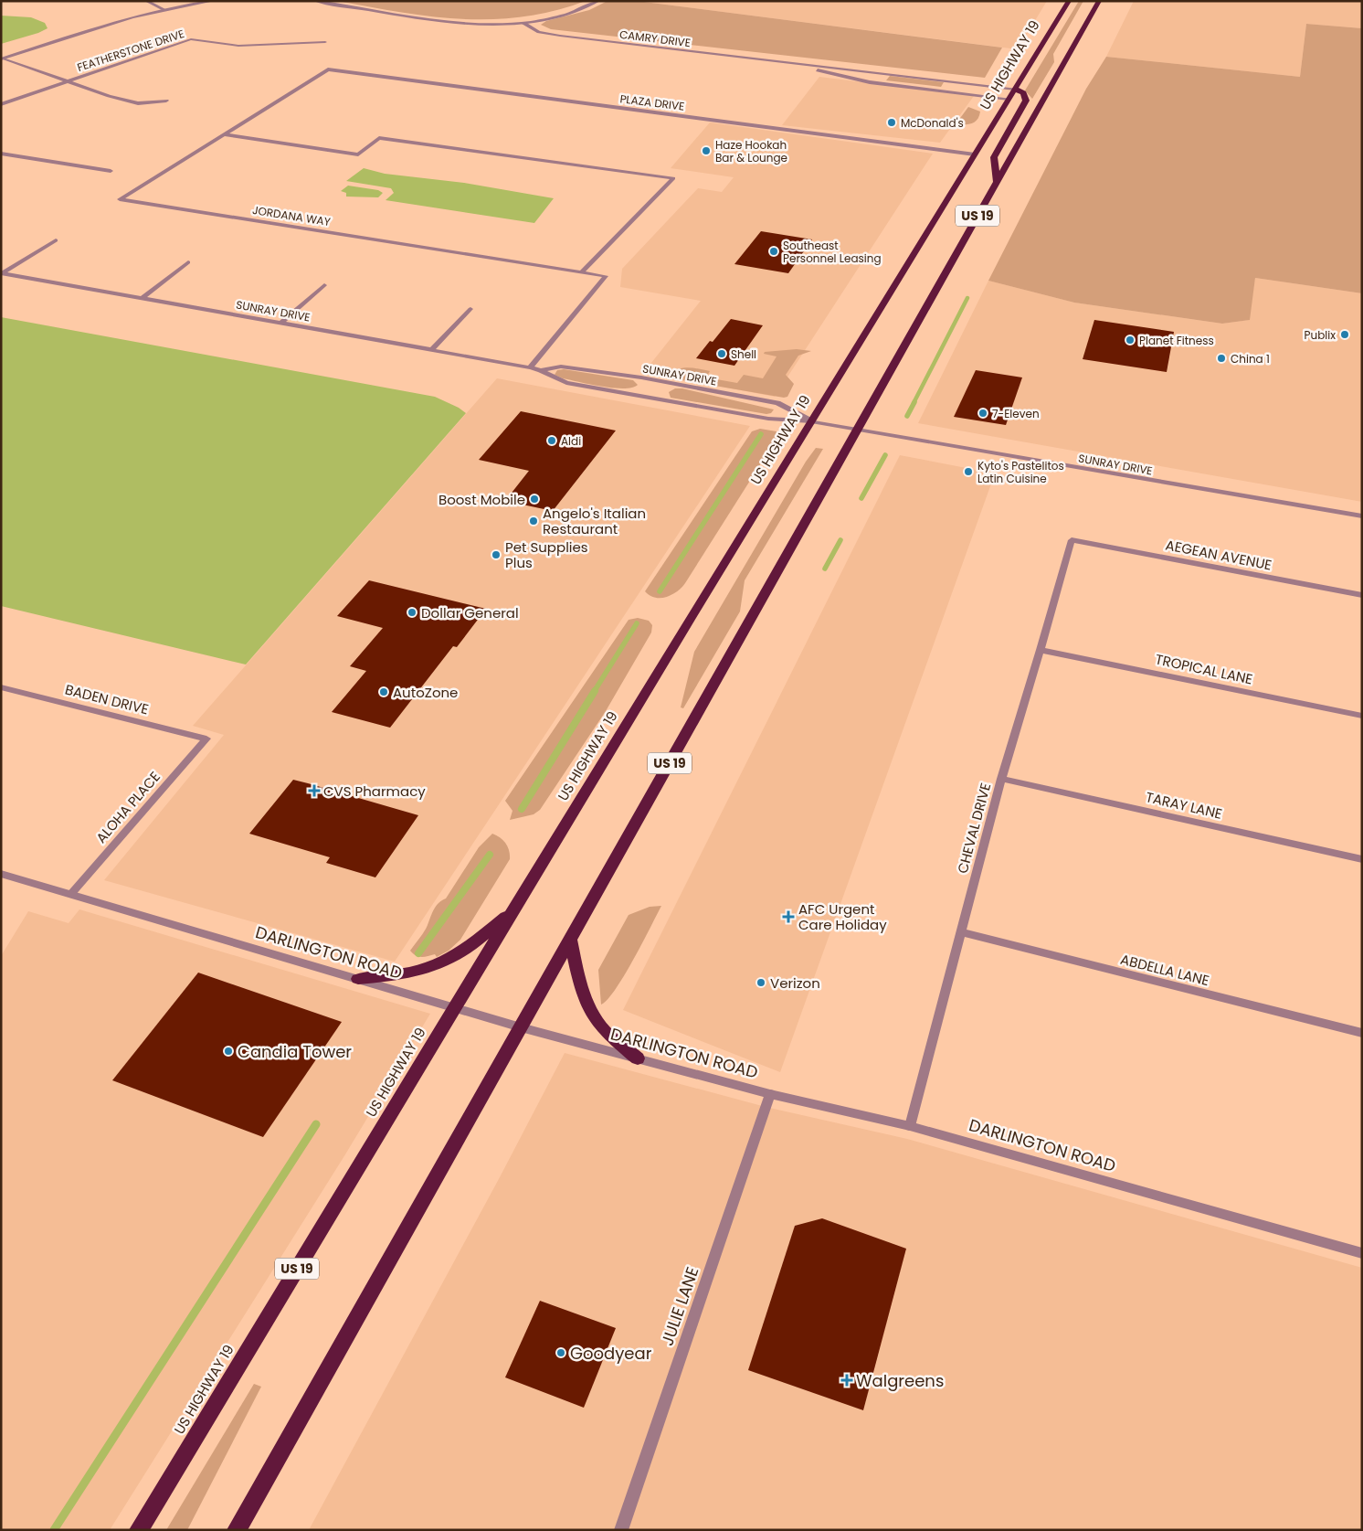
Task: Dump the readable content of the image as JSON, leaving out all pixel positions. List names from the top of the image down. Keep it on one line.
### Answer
{"streets":{"highway":["US HIGHWAY 19","US 19"],"street":["CAMRY DRIVE","FEATHERSTONE DRIVE","PLAZA DRIVE","JORDANA WAY","SUNRAY DRIVE","AEGEAN AVENUE","TROPICAL LANE","BADEN DRIVE","TARAY LANE","ALOHA PLACE","CHEVAL DRIVE","DARLINGTON ROAD","ABDELLA LANE","JULIE LANE"]},"crossings":[["CAMRY DRIVE","US HIGHWAY 19"],["US HIGHWAY 19","PLAZA DRIVE"],["US HIGHWAY 19","SUNRAY DRIVE"],["US HIGHWAY 19","DARLINGTON ROAD"],["PLAZA DRIVE","JORDANA WAY"],["JORDANA WAY","SUNRAY DRIVE"],["US 19","SUNRAY DRIVE"],["US 19","DARLINGTON ROAD"],["AEGEAN AVENUE","CHEVAL DRIVE"],["TROPICAL LANE","CHEVAL DRIVE"],["BADEN DRIVE","ALOHA PLACE"],["TARAY LANE","CHEVAL DRIVE"],["ALOHA PLACE","DARLINGTON ROAD"],["CHEVAL DRIVE","DARLINGTON ROAD"],["CHEVAL DRIVE","ABDELLA LANE"],["DARLINGTON ROAD","JULIE LANE"]],"places":{"other":["McDonald's","Haze Hookah Bar & Lounge","Southeast Personnel Leasing","Publix","Planet Fitness","Shell","China 1","7-Eleven","Aldi","Kyto's Pastelitos Latin Cuisine","Boost Mobile","Angelo's Italian Restaurant","Pet Supplies Plus","Dollar General","AutoZone","Verizon","Candia Tower","Goodyear"],"health":["CVS Pharmacy","AFC Urgent Care Holiday","Walgreens"]}}
